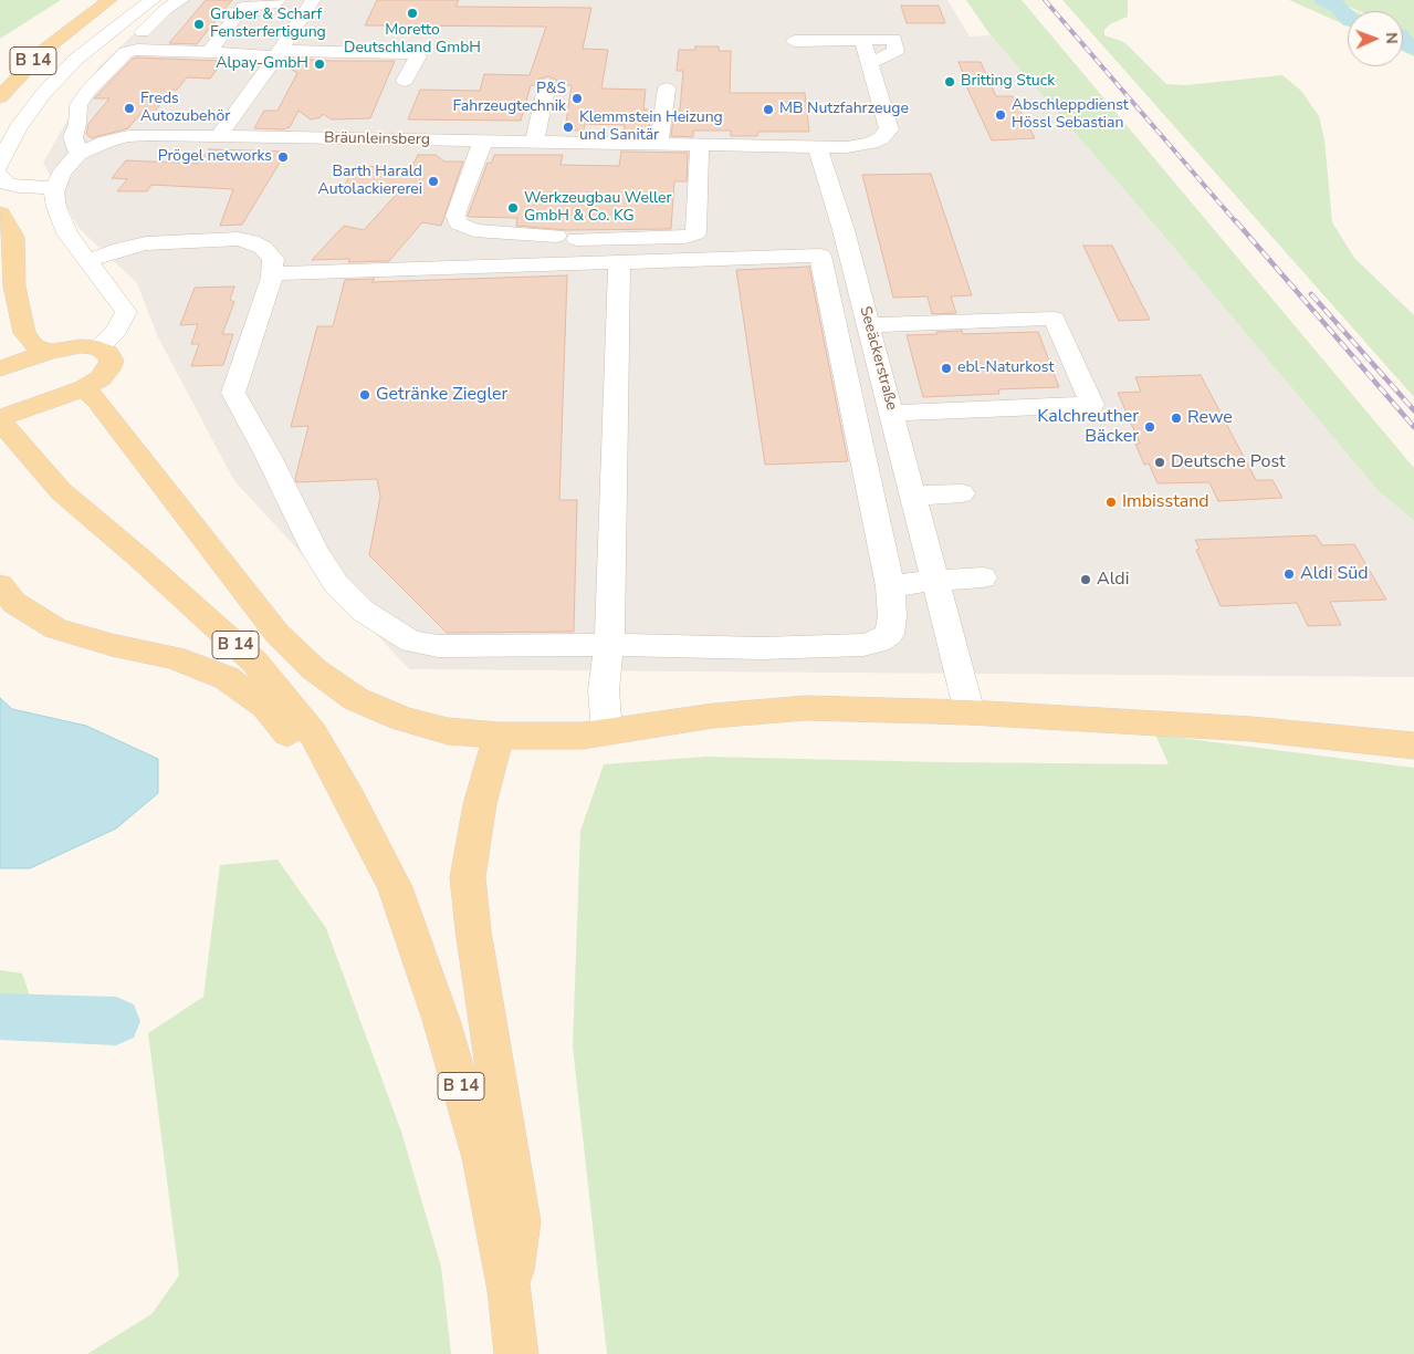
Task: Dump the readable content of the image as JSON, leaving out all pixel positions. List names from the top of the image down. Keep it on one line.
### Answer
{"streets":{"main road":["B 14"],"street":["Bräunleinsberg","Seeäckerstraße"]},"crossings":[["Bräunleinsberg","Seeäckerstraße"]],"places":["Moretto Deutschland GmbH","Gruber & Scharf Fensterfertigung","Alpay-GmbH","Britting Stuck","P&S Fahrzeugtechnik","Freds Autozubehör","MB Nutzfahrzeuge","Abschleppdienst Hössl Sebastian","Klemmstein Heizung und Sanitär","Prögel networks","Barth Harald Autolackiererei","Werkzeugbau Weller GmbH & Co. KG","ebl-Naturkost","Getränke Ziegler","Rewe","Kalchreuther Bäcker","Deutsche Post","Imbisstand","Aldi Süd","Aldi"],"north":"right"}
